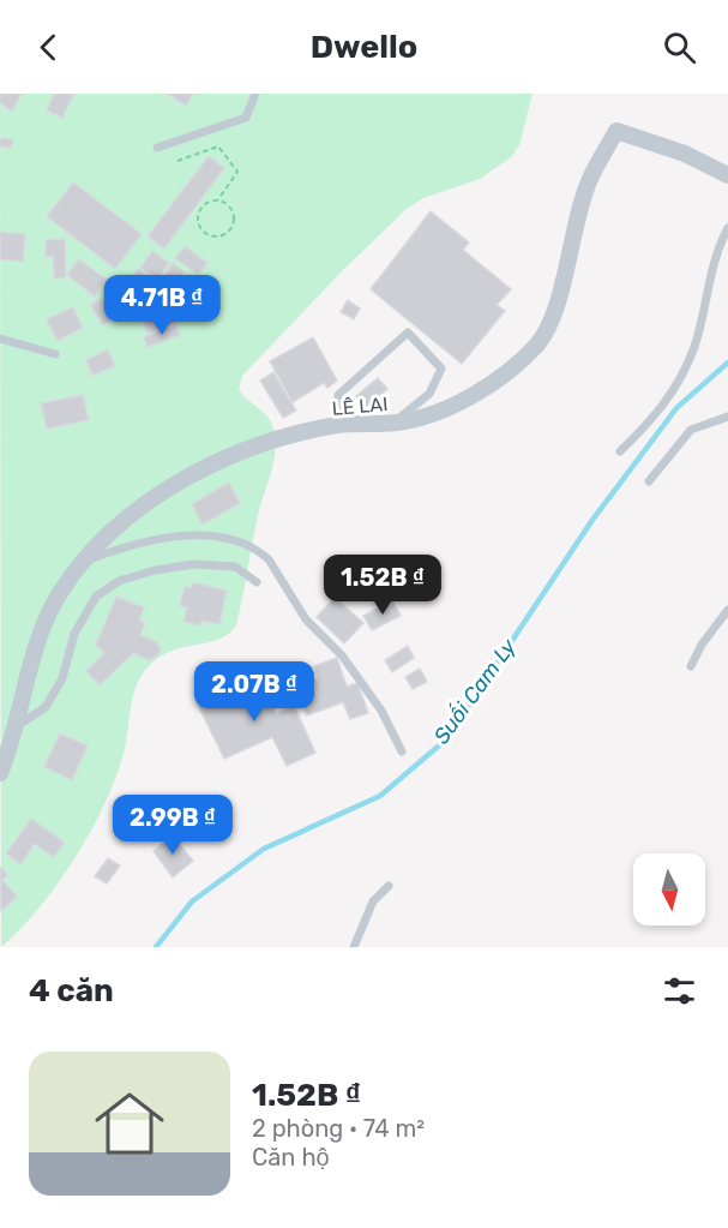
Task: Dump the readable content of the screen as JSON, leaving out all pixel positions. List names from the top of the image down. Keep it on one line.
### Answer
{"streets":{"street":["LÊ LAI"]},"water":["Suối Cam Ly"],"north":"bottom","page":{"header":"Dwello","price":["4.71B ₫","1.52B ₫","2.07B ₫","2.99B ₫"],"heading":"4 căn","list":[{"name":"1.52B ₫","note":"2 phòng · 74 m² · Căn hộ"}]}}
